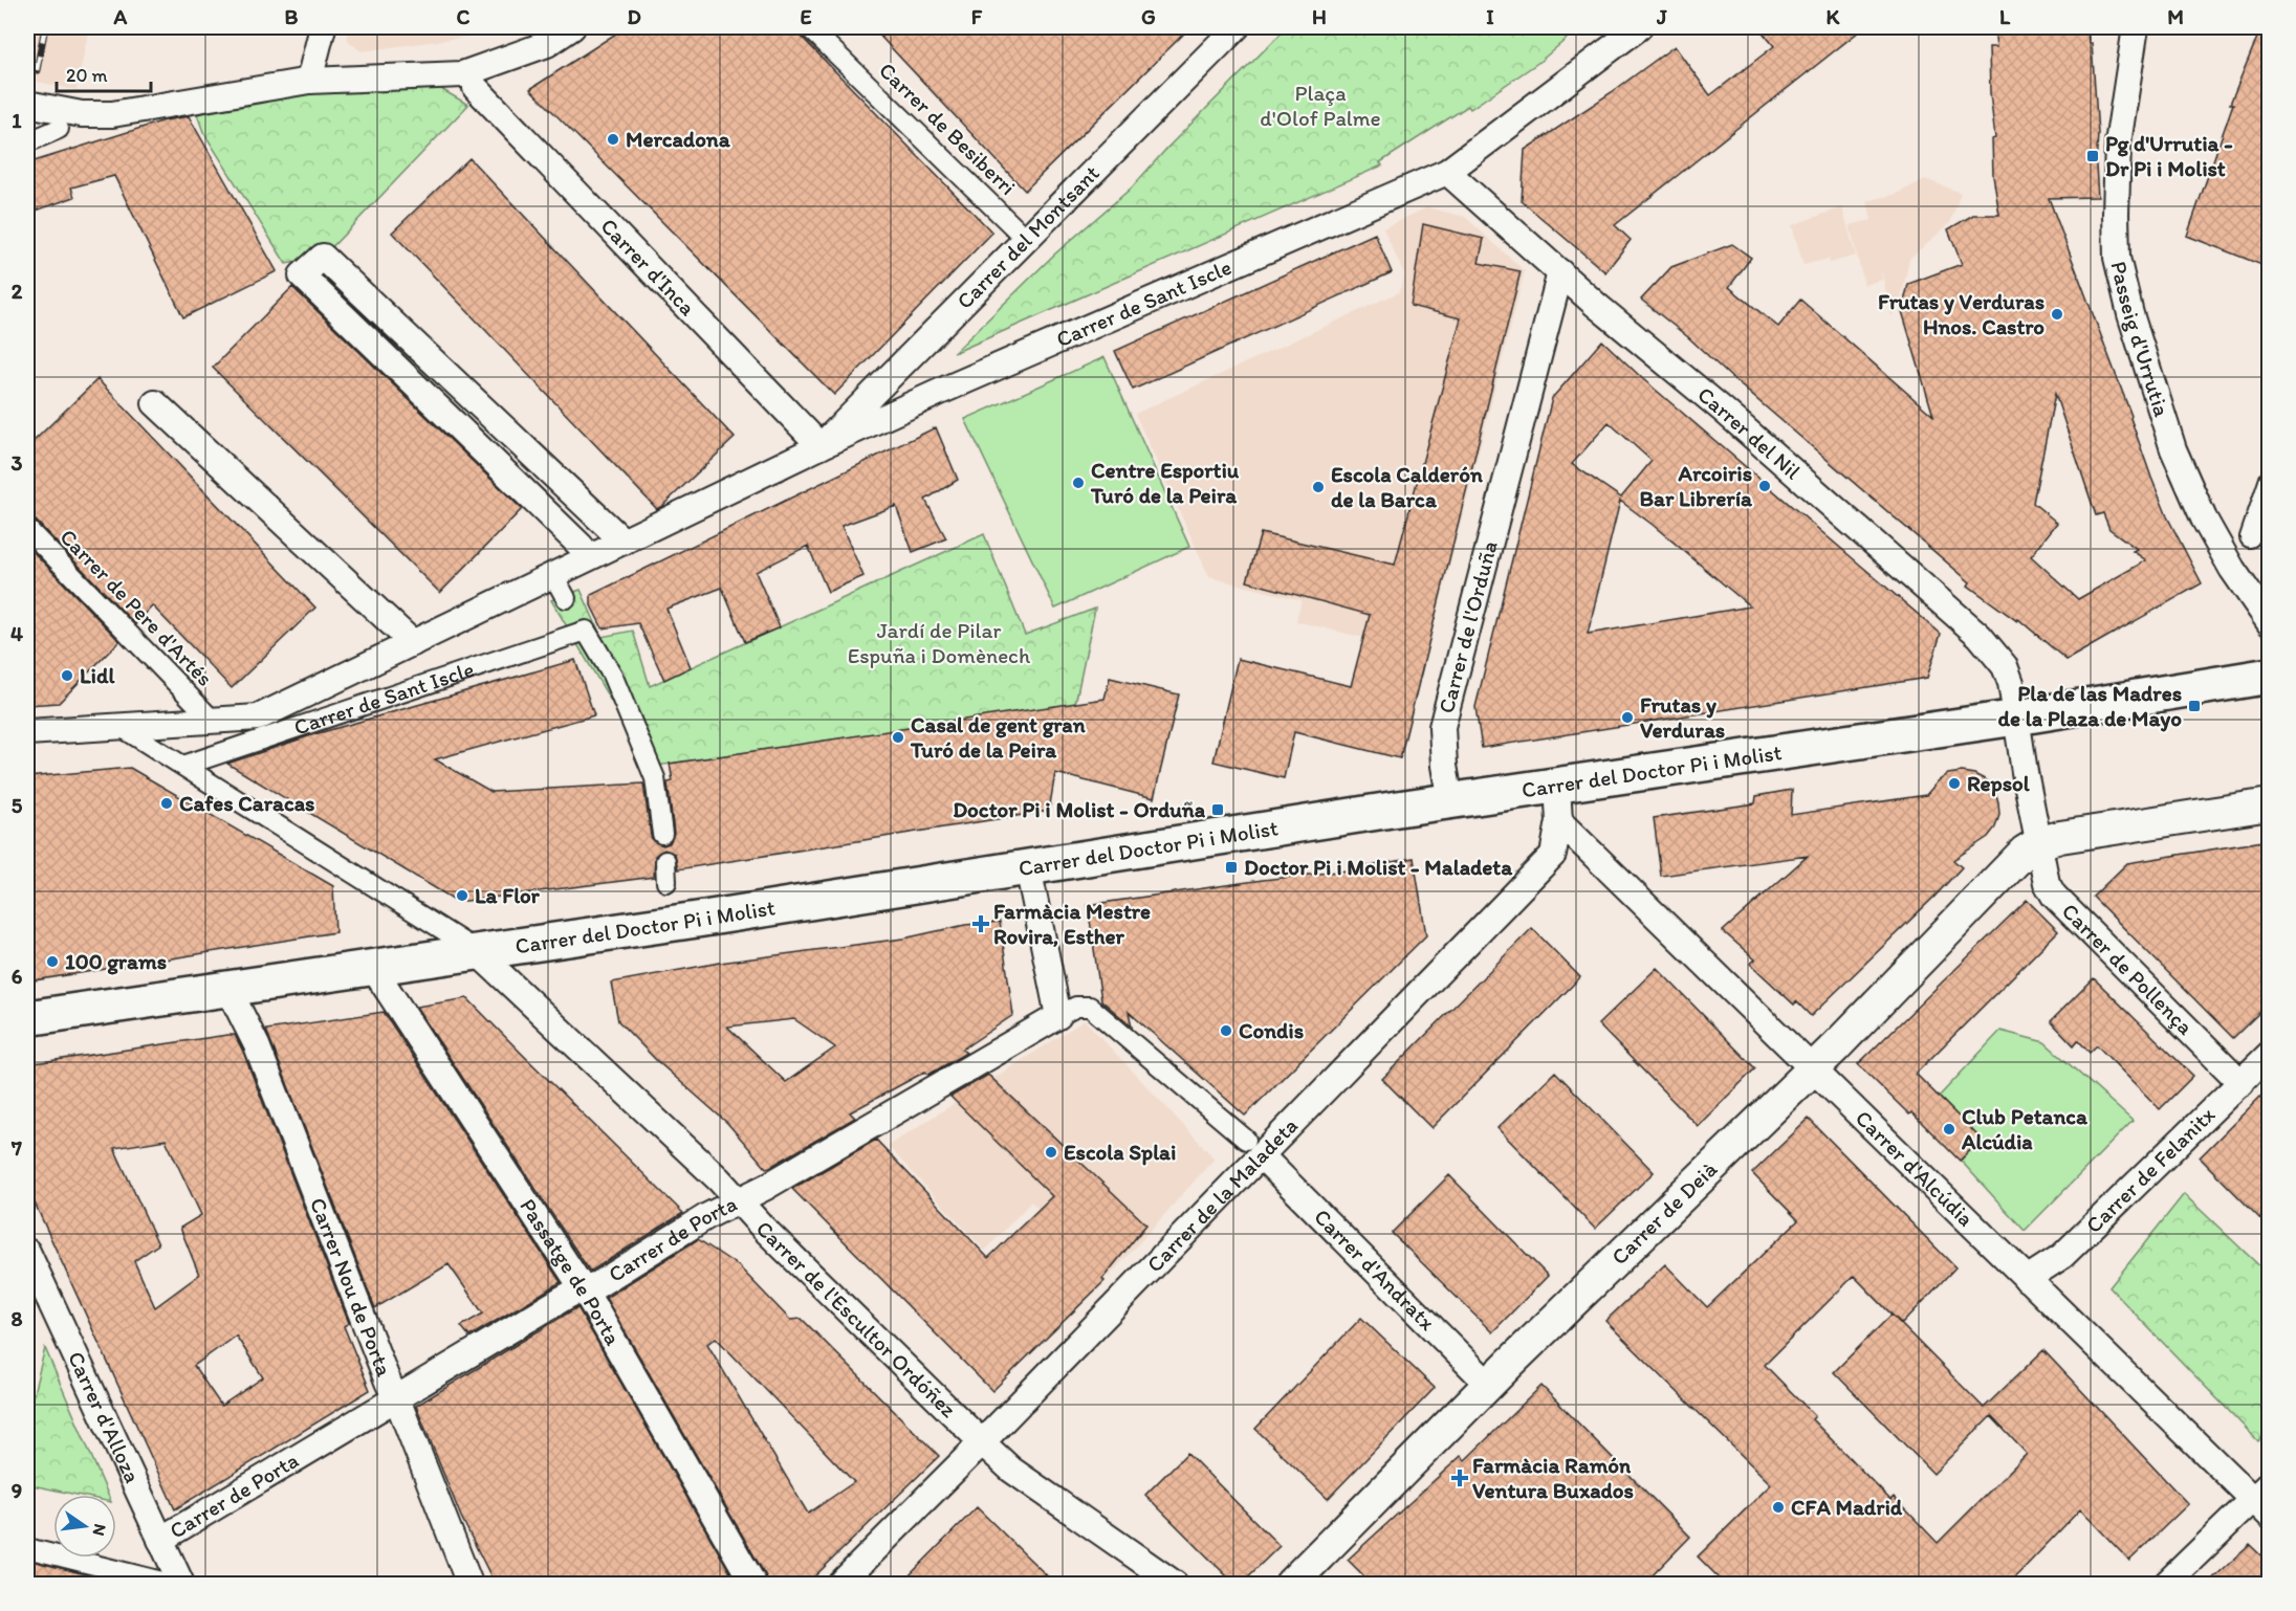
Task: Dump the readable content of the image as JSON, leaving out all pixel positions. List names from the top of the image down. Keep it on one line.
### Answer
{"streets":{"main road":["Carrer del Doctor Pi i Molist"],"street":["Carrer de Besiberri","Carrer del Montsant","Carrer d'Inca","Carrer de Sant Iscle","Passeig d'Urrutia","Carrer del Nil","Carrer de Pere d'Artés","Carrer de l'Orduña","Carrer de Pollença","Carrer d'Alcúdia","Carrer de Felanitx","Carrer de la Maladeta","Carrer de Deià","Carrer de Porta","Carrer d'Andratx","Passatge de Porta","Carrer Nou de Porta","Carrer de l'Escultor Ordóñez","Carrer d'Alloza"]},"crossings":[["Carrer de Besiberri","Carrer del Montsant"],["Carrer del Montsant","Carrer d'Inca"],["Carrer del Montsant","Carrer de Sant Iscle"],["Carrer d'Inca","Carrer de Sant Iscle"],["Carrer de Sant Iscle","Carrer del Nil"],["Carrer de Sant Iscle","Carrer de Pere d'Artés"],["Carrer del Nil","Carrer de l'Orduña"],["Carrer del Nil","Carrer del Doctor Pi i Molist"],["Carrer de l'Orduña","Carrer del Doctor Pi i Molist"],["Carrer del Doctor Pi i Molist","Carrer de la Maladeta"],["Carrer del Doctor Pi i Molist","Passatge de Porta"],["Carrer del Doctor Pi i Molist","Carrer Nou de Porta"],["Carrer del Doctor Pi i Molist","Carrer de l'Escultor Ordóñez"],["Carrer de Pollença","Carrer de Felanitx"],["Carrer de Pollença","Carrer de Deià"],["Carrer d'Alcúdia","Carrer de Felanitx"],["Carrer d'Alcúdia","Carrer de la Maladeta"],["Carrer d'Alcúdia","Carrer de Deià"],["Carrer de la Maladeta","Carrer d'Andratx"],["Carrer de la Maladeta","Carrer de l'Escultor Ordóñez"],["Carrer de Deià","Carrer d'Andratx"],["Carrer de Porta","Carrer d'Andratx"],["Carrer de Porta","Passatge de Porta"],["Carrer de Porta","Carrer Nou de Porta"],["Carrer de Porta","Carrer de l'Escultor Ordóñez"],["Carrer de Porta","Carrer d'Alloza"]],"parks":["Plaça d'Olof Palme","Jardí de Pilar Espuña i Domènech"],"places":{"other":["Mercadona","Frutas y Verduras Hnos. Castro","Centre Esportiu Turó de la Peira","Arcoiris Bar Librería","Escola Calderón de la Barca","Lidl","Frutas y Verduras","Casal de gent gran Turó de la Peira","Repsol","Cafes Caracas","La Flor","100 grams","Condis","Club Petanca Alcúdia","Escola Splai","CFA Madrid"],"transit":["Pg d'Urrutia - Dr Pi i Molist","Pla de las Madres de la Plaza de Mayo","Doctor Pi i Molist - Orduña","Doctor Pi i Molist - Maladeta"],"health":["Farmàcia Mestre Rovira, Esther","Farmàcia Ramón Ventura Buxados"]},"scale_bar":"20 m","north":"right","grid":{"columns":["A","B","C","D","E","F","G","H","I","J","K","L","M"],"rows":["1","2","3","4","5","6","7","8","9"]}}
